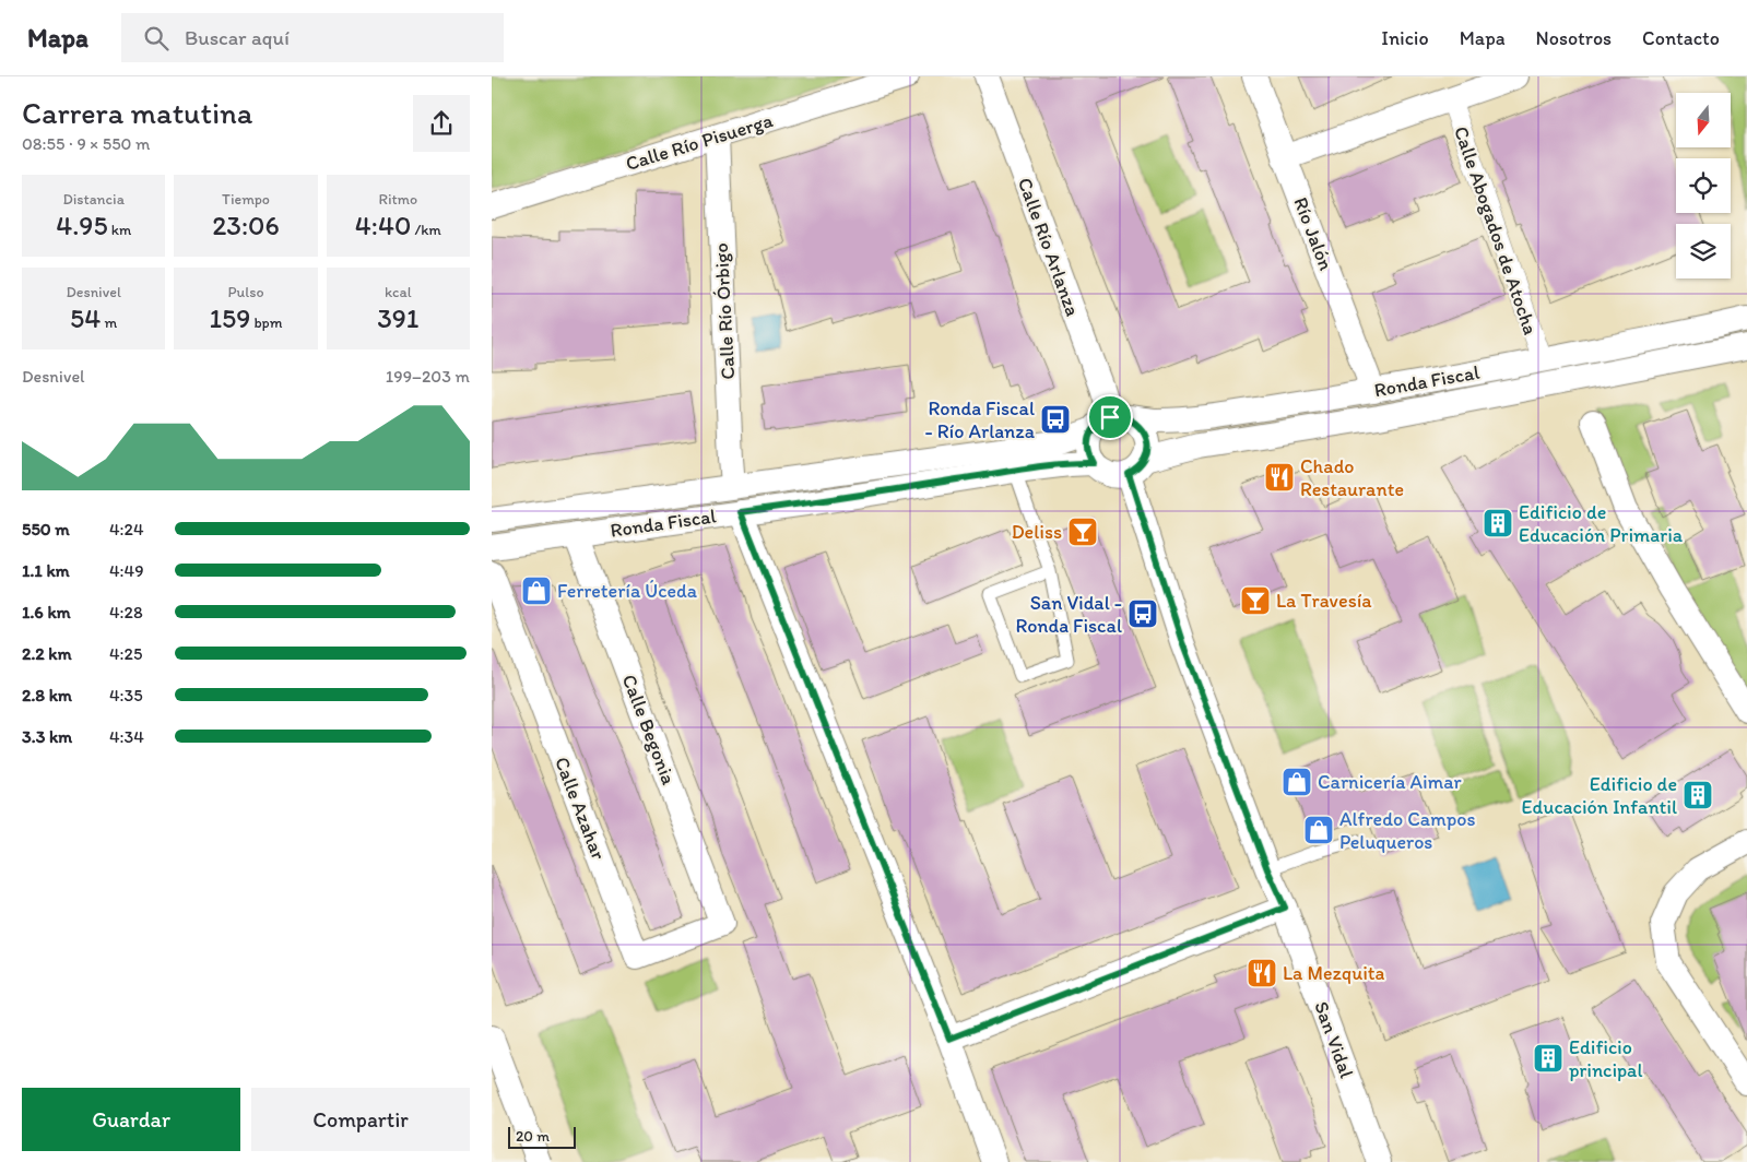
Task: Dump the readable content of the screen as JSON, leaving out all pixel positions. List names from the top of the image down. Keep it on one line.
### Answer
{"streets":{"street":["Calle Río Pisuerga","Calle Abogados de Atocha","Río Jalón","Calle Río Arlanza","Calle Río Órbigo","Ronda Fiscal","Calle Begonia","Calle Azahar","San Vidal"]},"crossings":[["Calle Río Pisuerga","Calle Río Órbigo"],["Calle Abogados de Atocha","Ronda Fiscal"],["Río Jalón","Ronda Fiscal"],["Calle Río Arlanza","Ronda Fiscal"],["Calle Río Arlanza","San Vidal"],["Calle Río Órbigo","Ronda Fiscal"],["Ronda Fiscal","Calle Begonia"],["Ronda Fiscal","San Vidal"],["Calle Begonia","Calle Azahar"]],"places":{"bus stop":["Ronda Fiscal - Río Arlanza","San Vidal - Ronda Fiscal"],"restaurant":["Chado Restaurante","La Mezquita"],"building":["Edificio de Educación Primaria","Edificio de Educación Infantil","Edificio principal"],"bar":["Deliss","La Travesía"],"shop":["Ferretería Úceda","Carnicería Aimar","Alfredo Campos Peluqueros"]},"scale_bar":"20 m","north":"bottom","page":{"header":"Mapa","search":"Buscar aquí","nav":["Inicio","Mapa","Nosotros","Contacto"],"heading":["Carrera matutina","08:55 · 9 × 550 m"],"stats":[["Distancia","4.95 km"],["Tiempo","23:06"],["Ritmo","4:40 /km"],["Desnivel","54 m"],["Pulso","159 bpm"],["kcal","391"]],"chart":["Desnivel","199–203 m"],"list":[{"name":"550 m","note":"4:24"},{"name":"1.1 km","note":"4:49"},{"name":"1.6 km","note":"4:28"},{"name":"2.2 km","note":"4:25"},{"name":"2.8 km","note":"4:35"},{"name":"3.3 km","note":"4:34"}],"buttons":["Guardar","Compartir"],"scale":"20 m"}}
